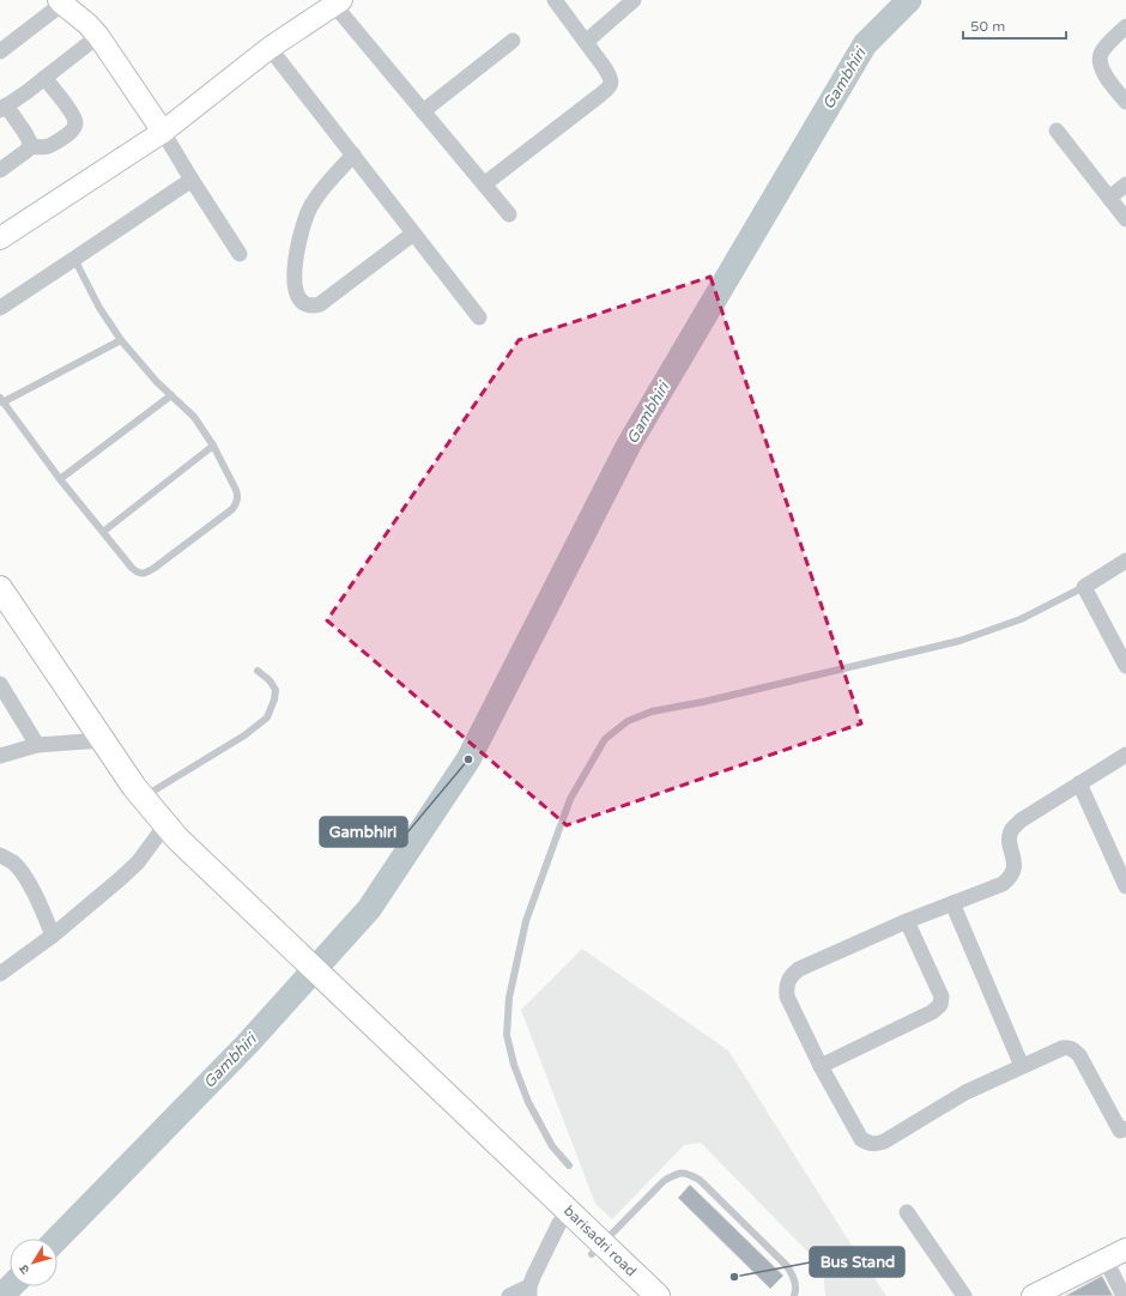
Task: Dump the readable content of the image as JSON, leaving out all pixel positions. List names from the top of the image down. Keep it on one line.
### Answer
{"streets":{"main road":["barisadri road"]},"water":["Gambhiri"],"places":["Gambhiri","Bus Stand"],"scale_bar":"50 m","north":"bottom left"}
